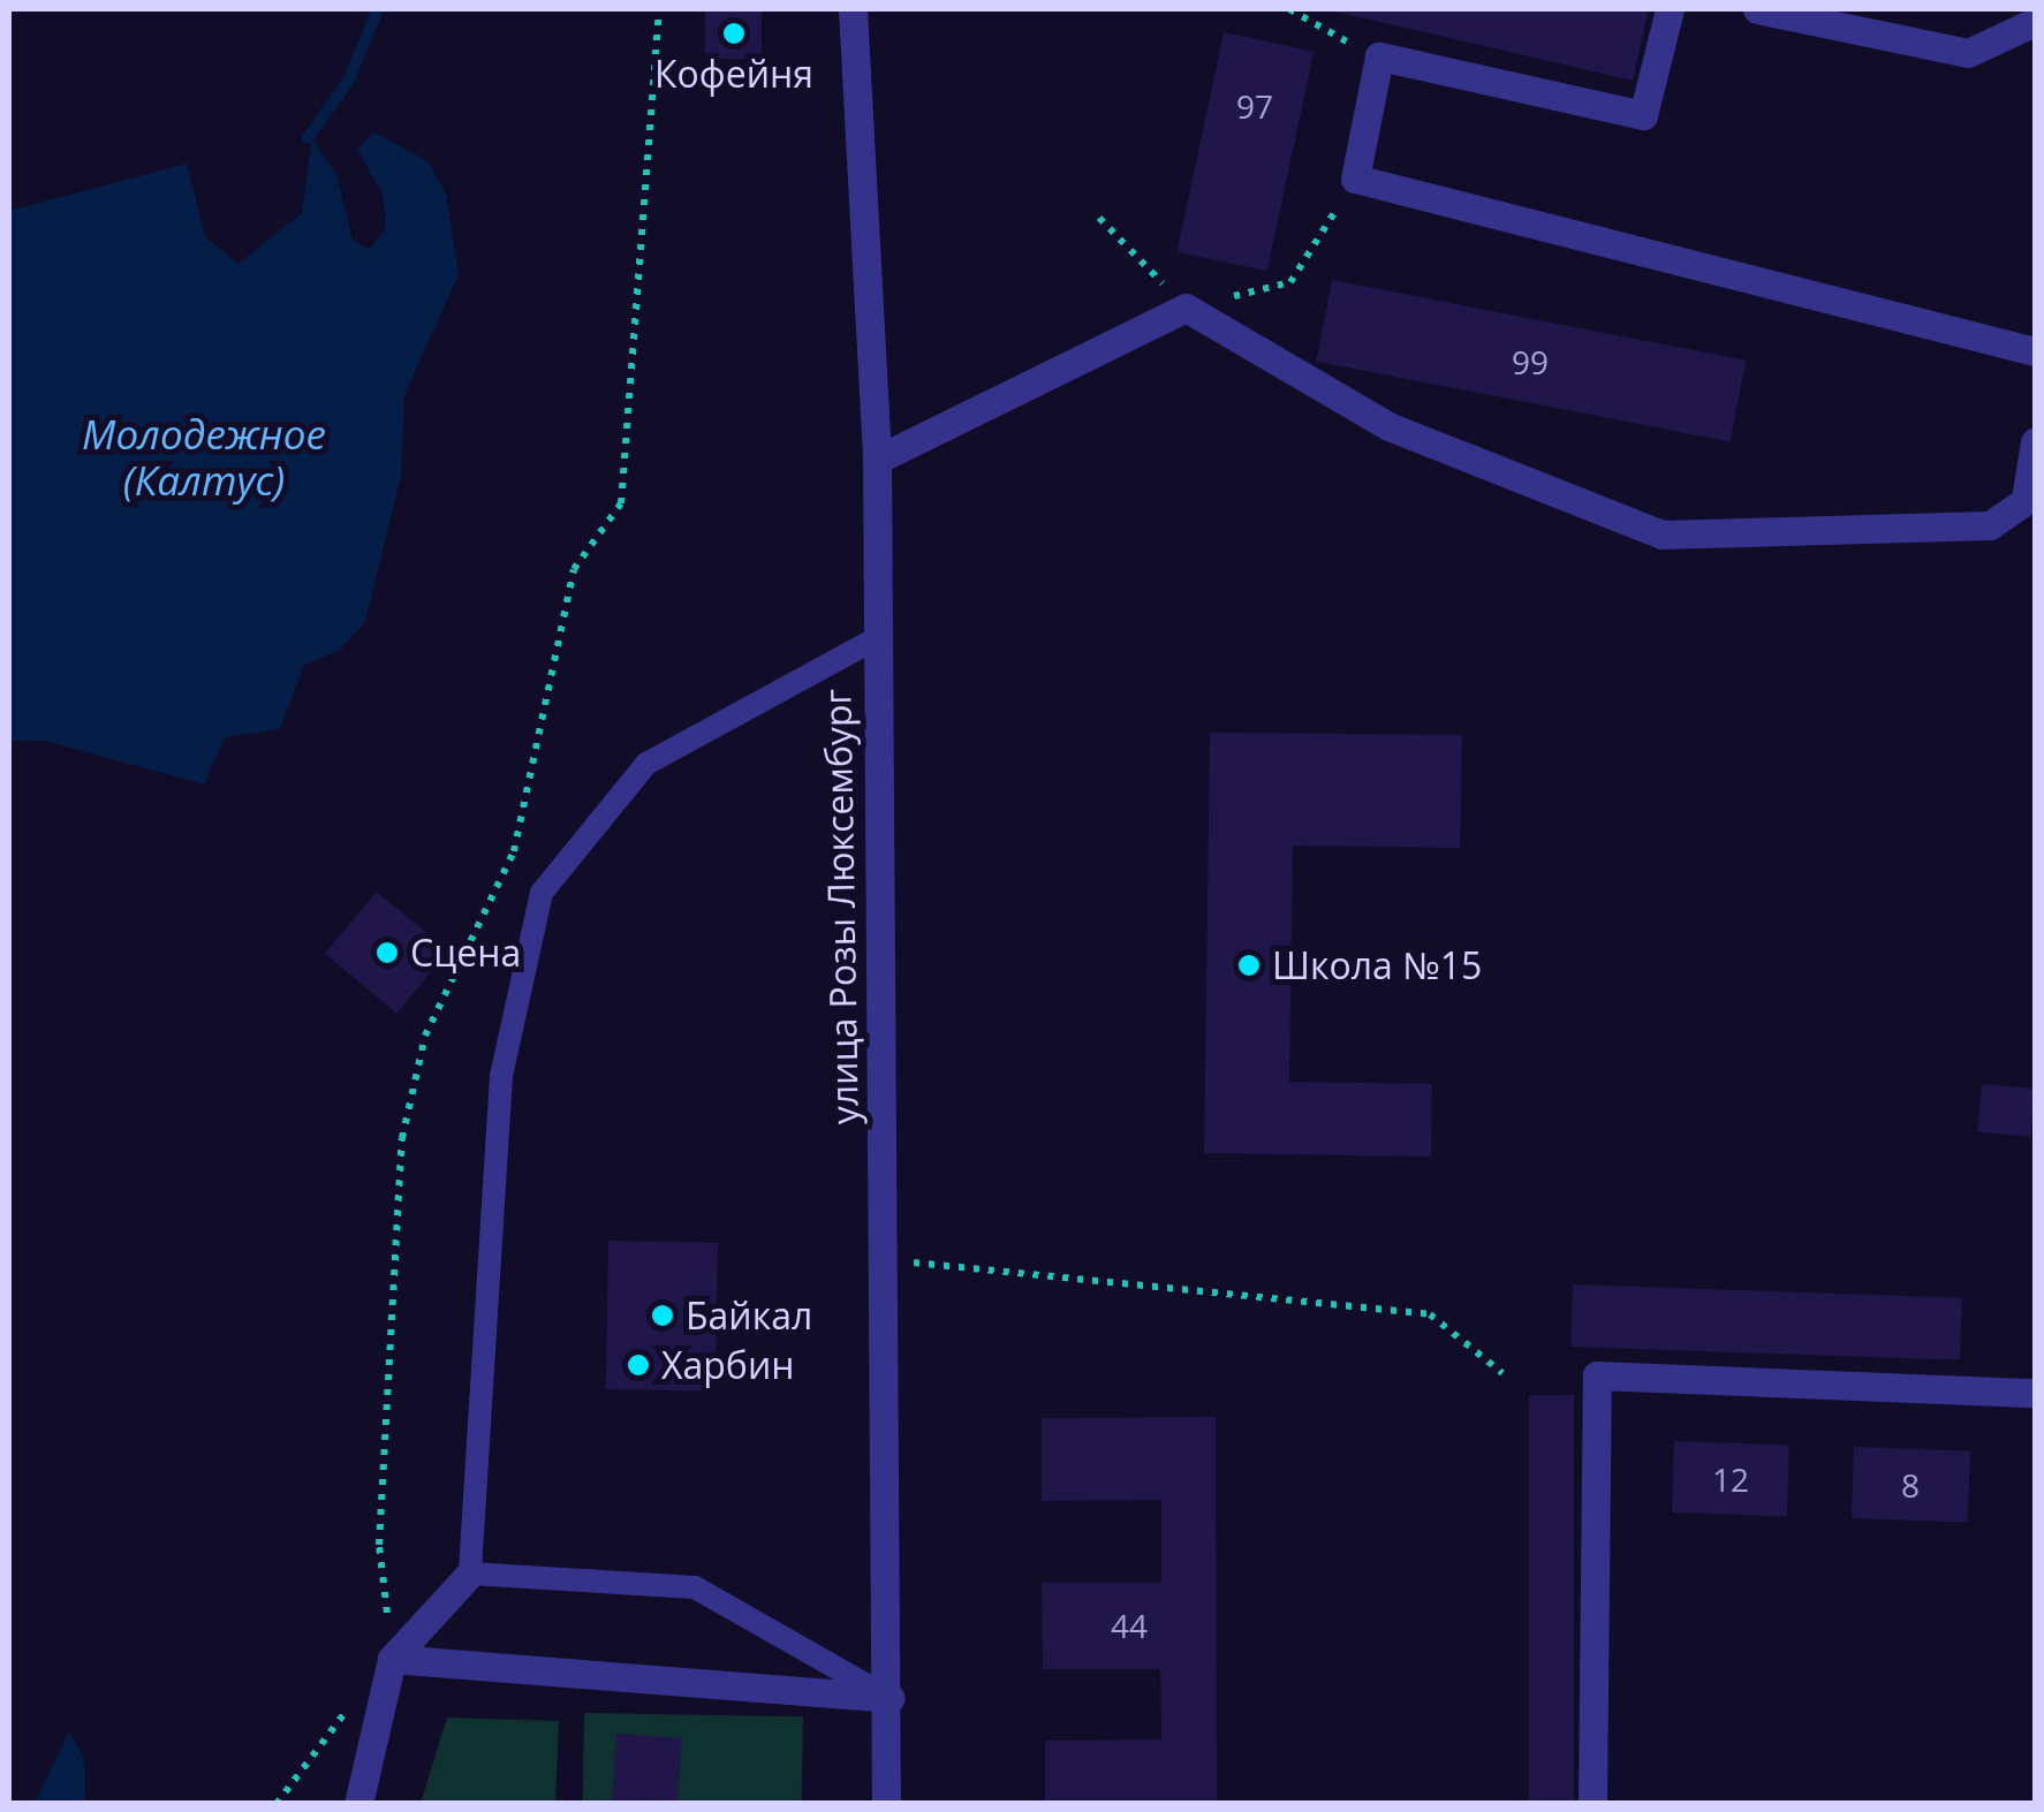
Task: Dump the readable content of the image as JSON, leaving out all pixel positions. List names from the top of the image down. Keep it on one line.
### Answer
{"streets":{"street":["улица Розы Люксембург"]},"water":["Молодежное (Калтус)"],"places":["Кофейня","Сцена","Школа №15","Байкал","Харбин"],"house_numbers":["97","99","12","8","44"]}
